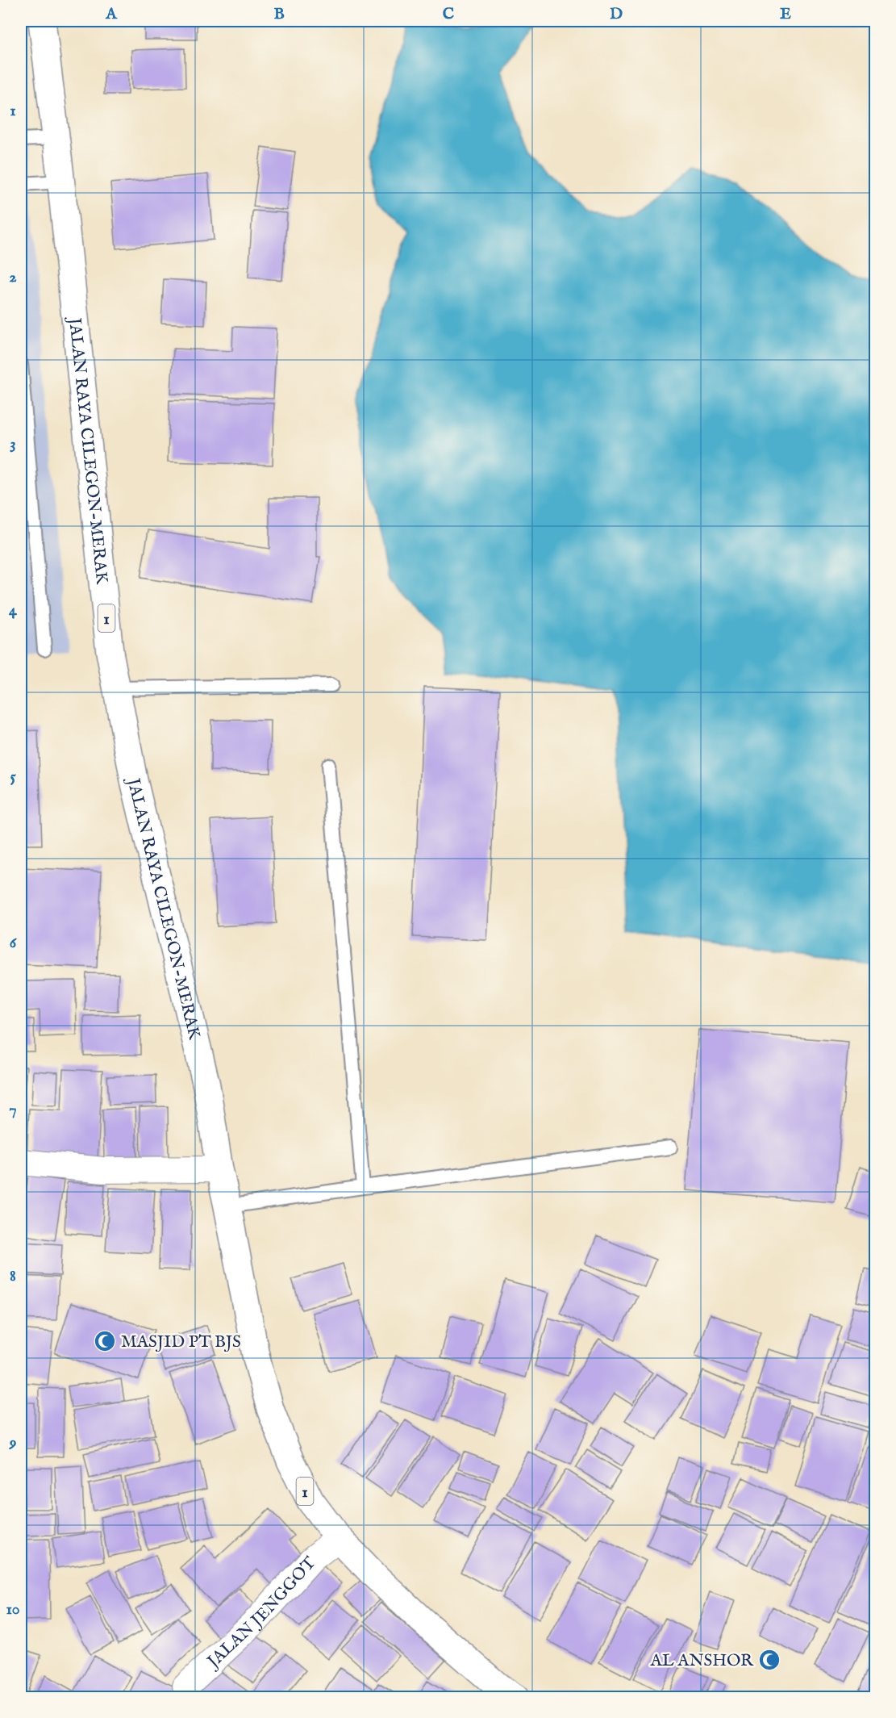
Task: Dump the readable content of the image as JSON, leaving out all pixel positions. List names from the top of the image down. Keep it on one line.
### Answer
{"streets":{"highway":["JALAN RAYA CILEGON-MERAK","1"],"street":["JALAN JENGGOT"]},"crossings":[["JALAN RAYA CILEGON-MERAK","JALAN JENGGOT"]],"places":{"mosque":["MASJID PT BJS","AL ANSHOR"]},"grid":{"columns":["A","B","C","D","E"],"rows":["1","2","3","4","5","6","7","8","9","10"]}}
